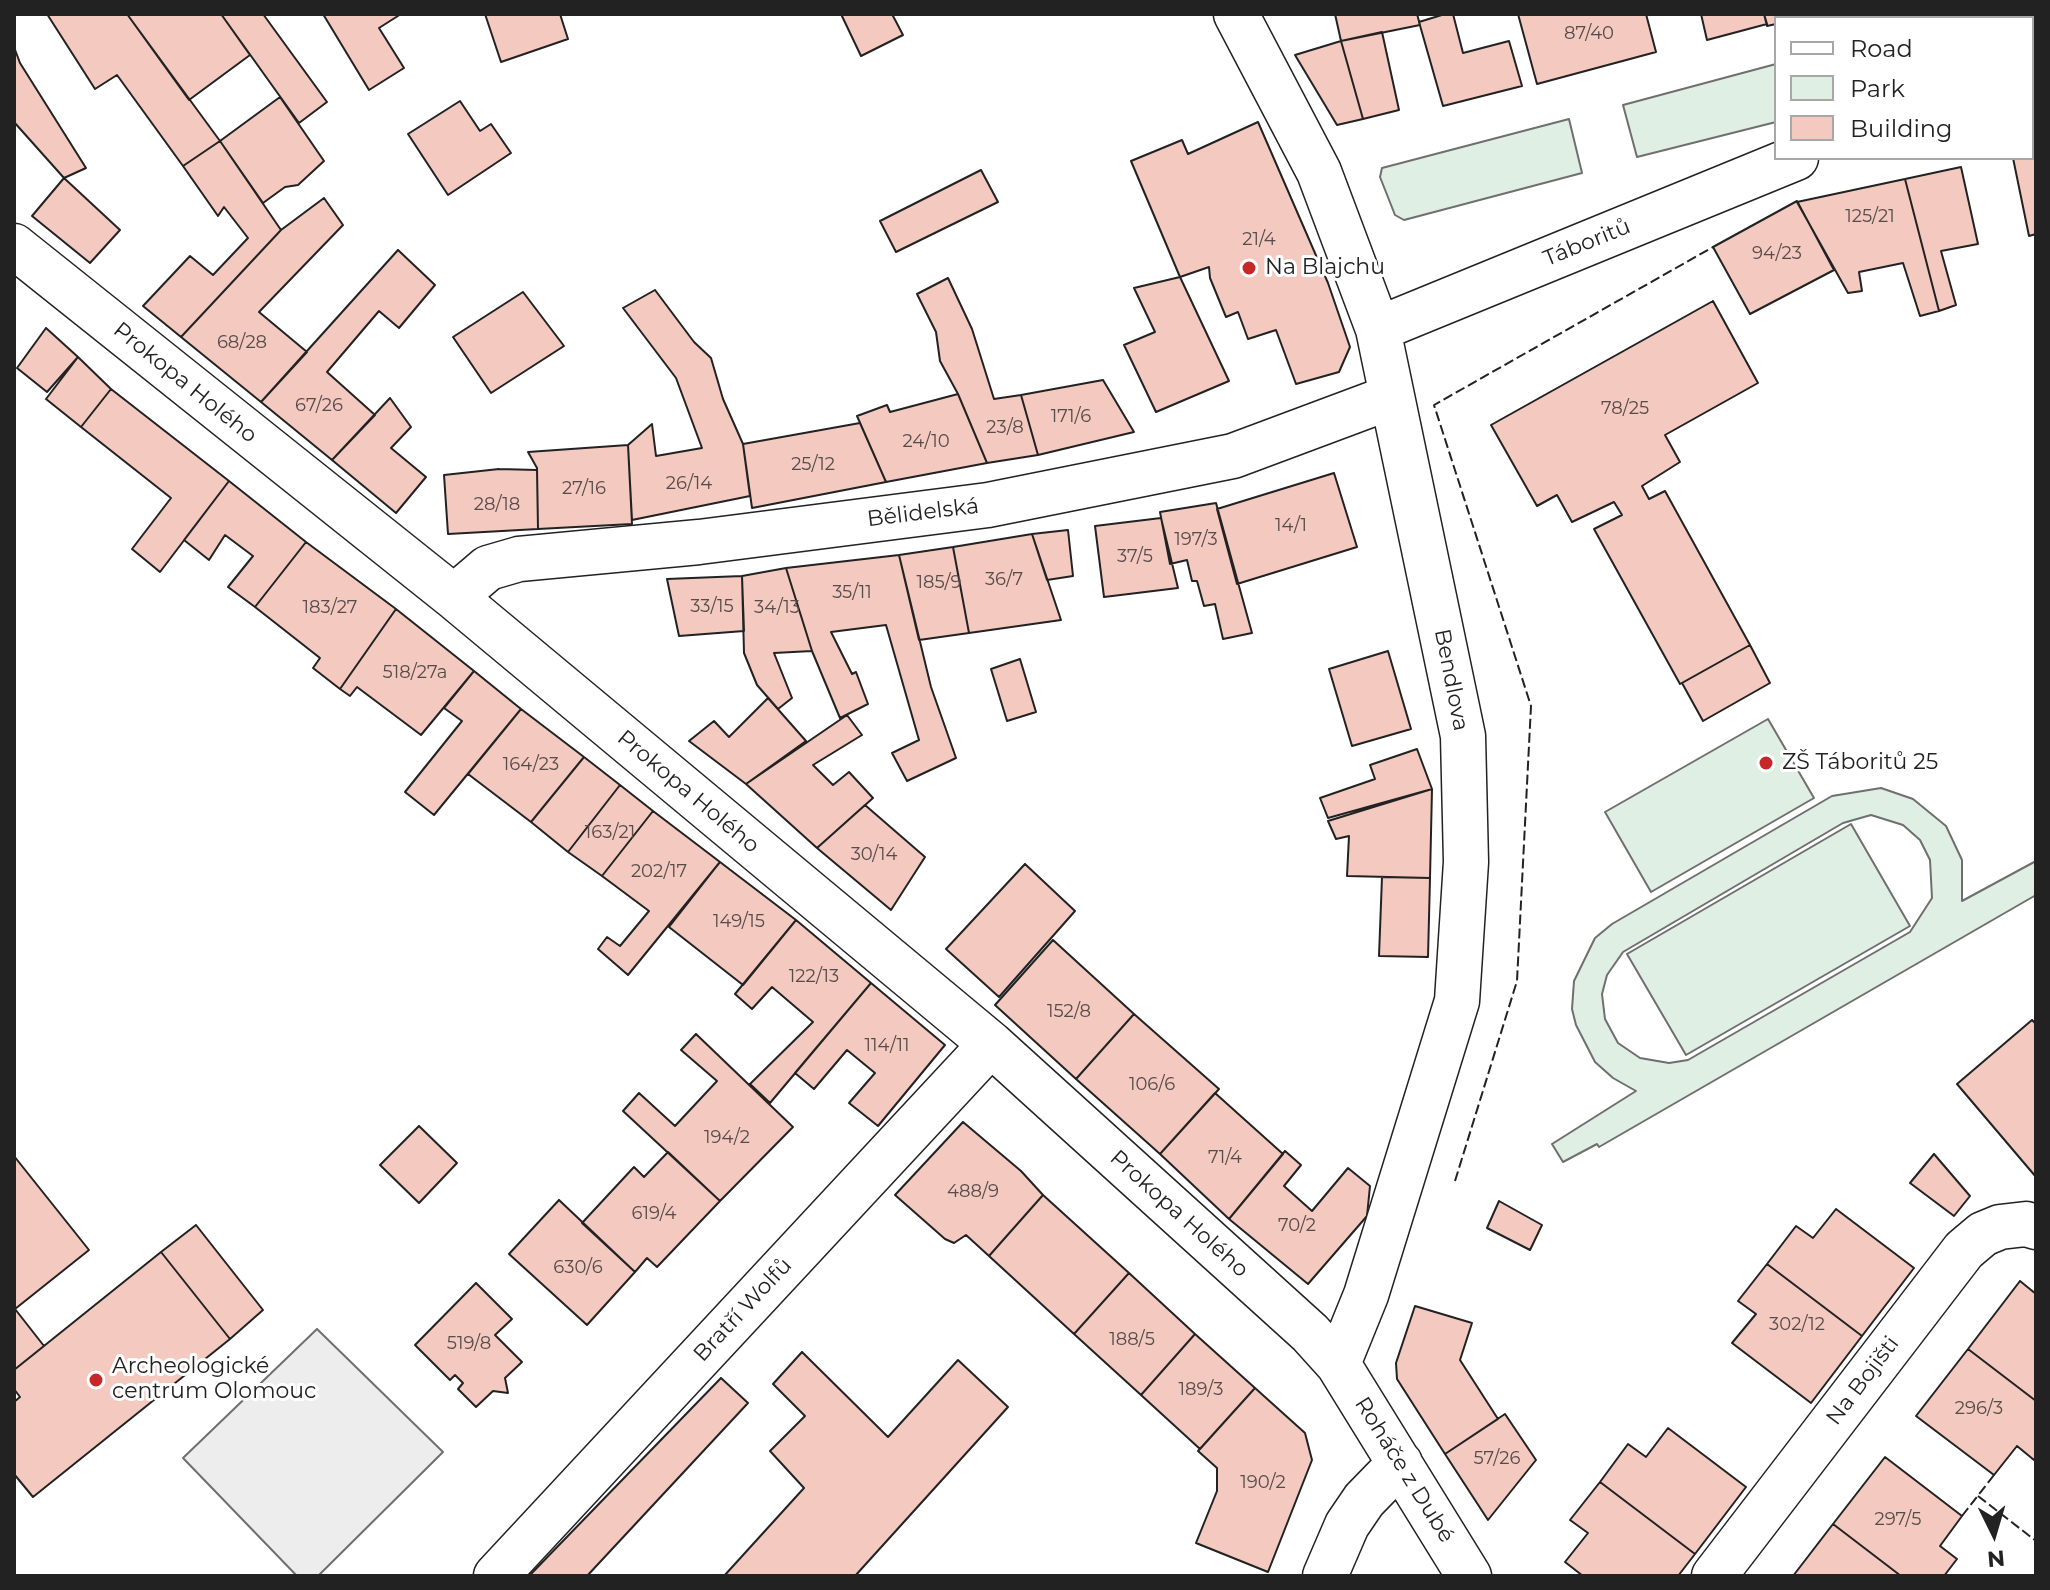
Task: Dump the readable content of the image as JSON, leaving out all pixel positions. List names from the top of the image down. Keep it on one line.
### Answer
{"streets":{"street":["Táboritů","Prokopa Holého","Bělidelská","Bendlova","Bratří Wolfů","Na Bojišti","Roháče z Dubé"]},"crossings":[["Táboritů","Bendlova"],["Prokopa Holého","Bělidelská"],["Prokopa Holého","Bendlova"],["Prokopa Holého","Bratří Wolfů"],["Prokopa Holého","Roháče z Dubé"],["Bělidelská","Bendlova"],["Bendlova","Roháče z Dubé"]],"places":["Na Blajchu","ZŠ Táboritů 25","Archeologické centrum Olomouc"],"house_numbers":["87/40","125/21","21/4","94/23","68/28","67/26","78/25","171/6","23/8","24/10","25/12","26/14","27/16","28/18","14/1","197/3","37/5","36/7","185/9","35/11","33/15","183/27","34/13","518/27a","164/23","163/21","30/14","202/17","149/15","122/13","152/8","114/11","106/6","194/2","71/4","488/9","619/4","70/2","630/6","302/12","188/5","519/8","189/3","296/3","57/26","190/2","297/5"],"legend":["Road","Park","Building"],"north":"bottom"}
